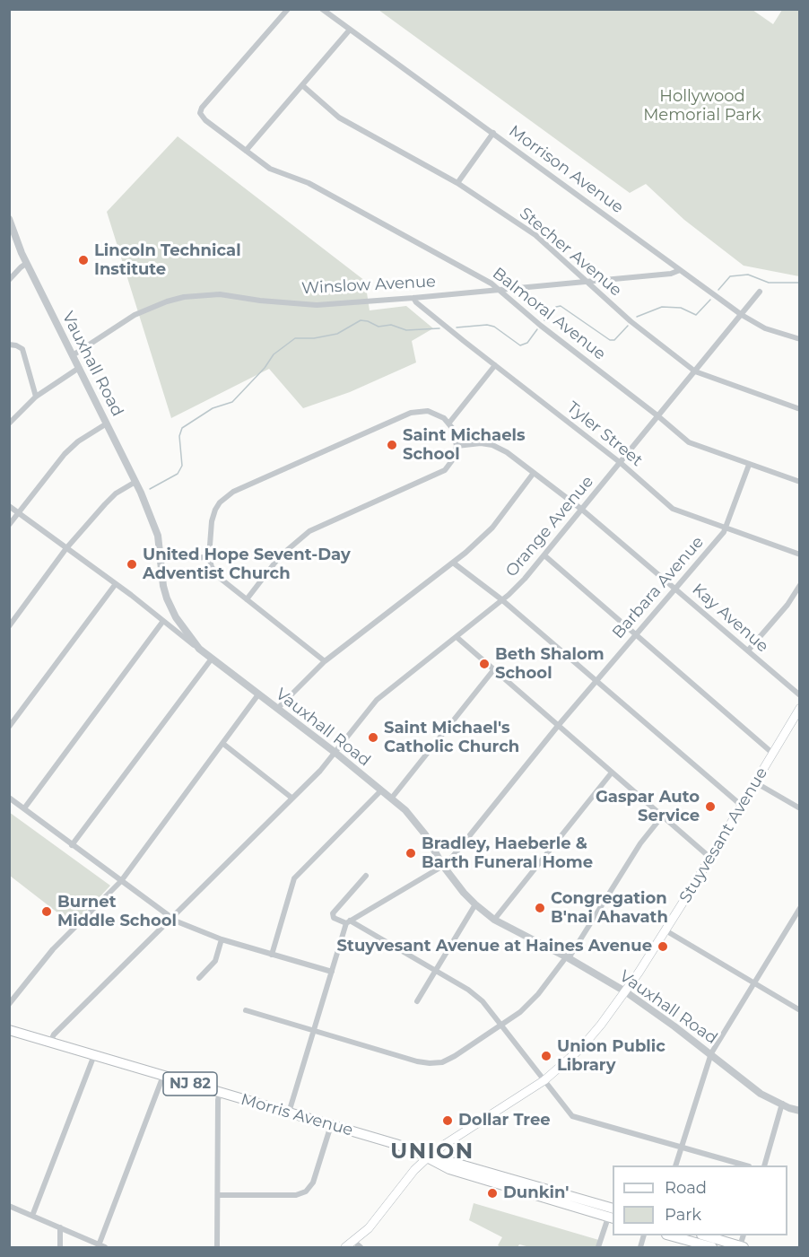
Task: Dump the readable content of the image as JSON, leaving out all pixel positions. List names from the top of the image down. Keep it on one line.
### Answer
{"streets":{"main road":["Stuyvesant Avenue","NJ 82","Morris Avenue"],"street":["Morrison Avenue","Stecher Avenue","Winslow Avenue","Balmoral Avenue","Vauxhall Road","Tyler Street","Orange Avenue","Barbara Avenue","Kay Avenue"]},"crossings":[["Morrison Avenue","Winslow Avenue"],["Morrison Avenue","Orange Avenue"],["Stecher Avenue","Winslow Avenue"],["Stecher Avenue","Orange Avenue"],["Winslow Avenue","Balmoral Avenue"],["Winslow Avenue","Vauxhall Road"],["Winslow Avenue","Tyler Street"],["Balmoral Avenue","Orange Avenue"],["Balmoral Avenue","Barbara Avenue"],["Vauxhall Road","Orange Avenue"],["Vauxhall Road","Barbara Avenue"],["Vauxhall Road","Stuyvesant Avenue"],["Tyler Street","Orange Avenue"],["Tyler Street","Barbara Avenue"],["Orange Avenue","Kay Avenue"],["Orange Avenue","Morris Avenue"],["Barbara Avenue","Kay Avenue"],["Stuyvesant Avenue","Morris Avenue"]],"districts":["UNION"],"parks":["Hollywood Memorial Park"],"places":["Lincoln Technical Institute","Saint Michaels School","United Hope Sevent-Day Adventist Church","Beth Shalom School","Saint Michael's Catholic Church","Gaspar Auto Service","Bradley, Haeberle & Barth Funeral Home","Congregation B'nai Ahavath","Burnet Middle School","Stuyvesant Avenue at Haines Avenue","Union Public Library","Dollar Tree","Dunkin'"],"legend":["Road","Park"]}
